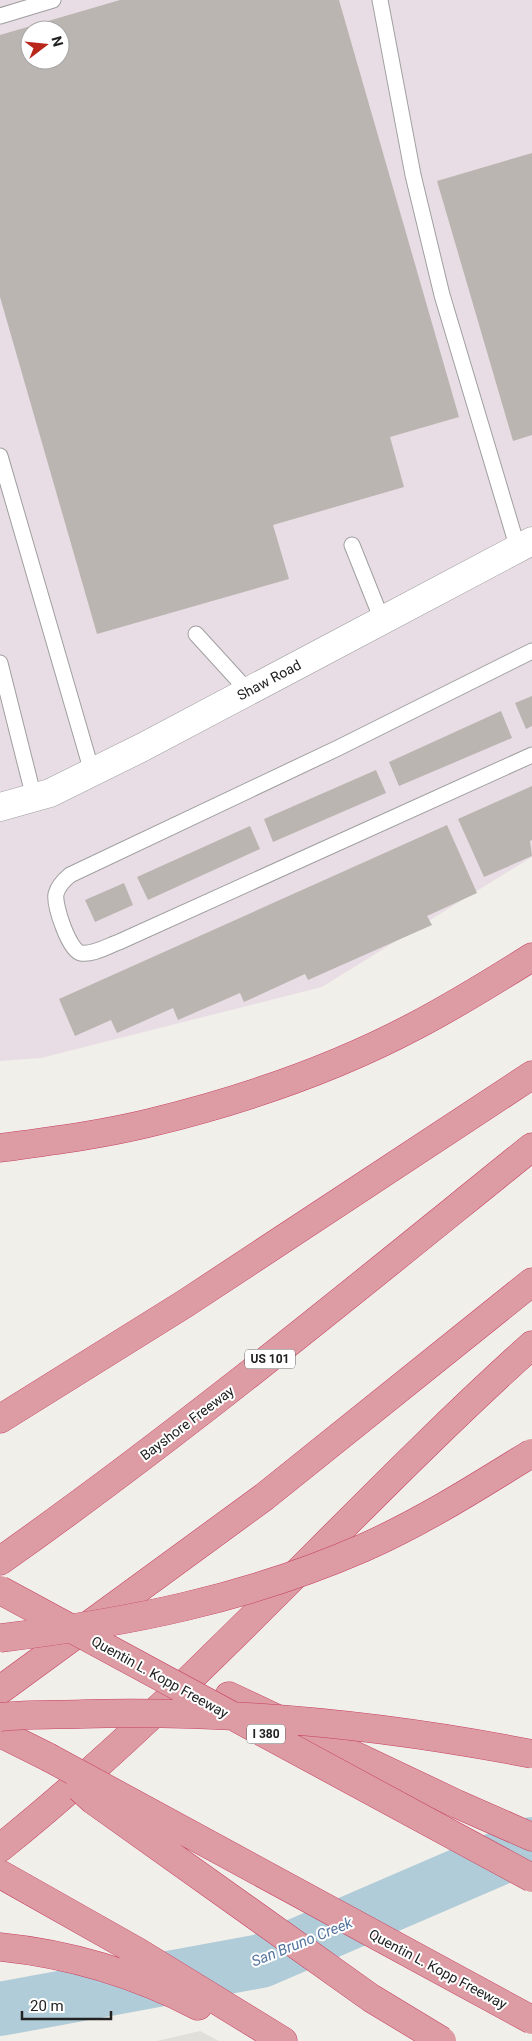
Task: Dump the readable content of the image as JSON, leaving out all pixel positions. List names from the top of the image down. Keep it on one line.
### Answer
{"streets":{"highway":["US 101","Bayshore Freeway","Quentin L. Kopp Freeway","I 380"],"street":["Shaw Road"]},"water":["San Bruno Creek"],"scale_bar":"20 m","north":"right"}
